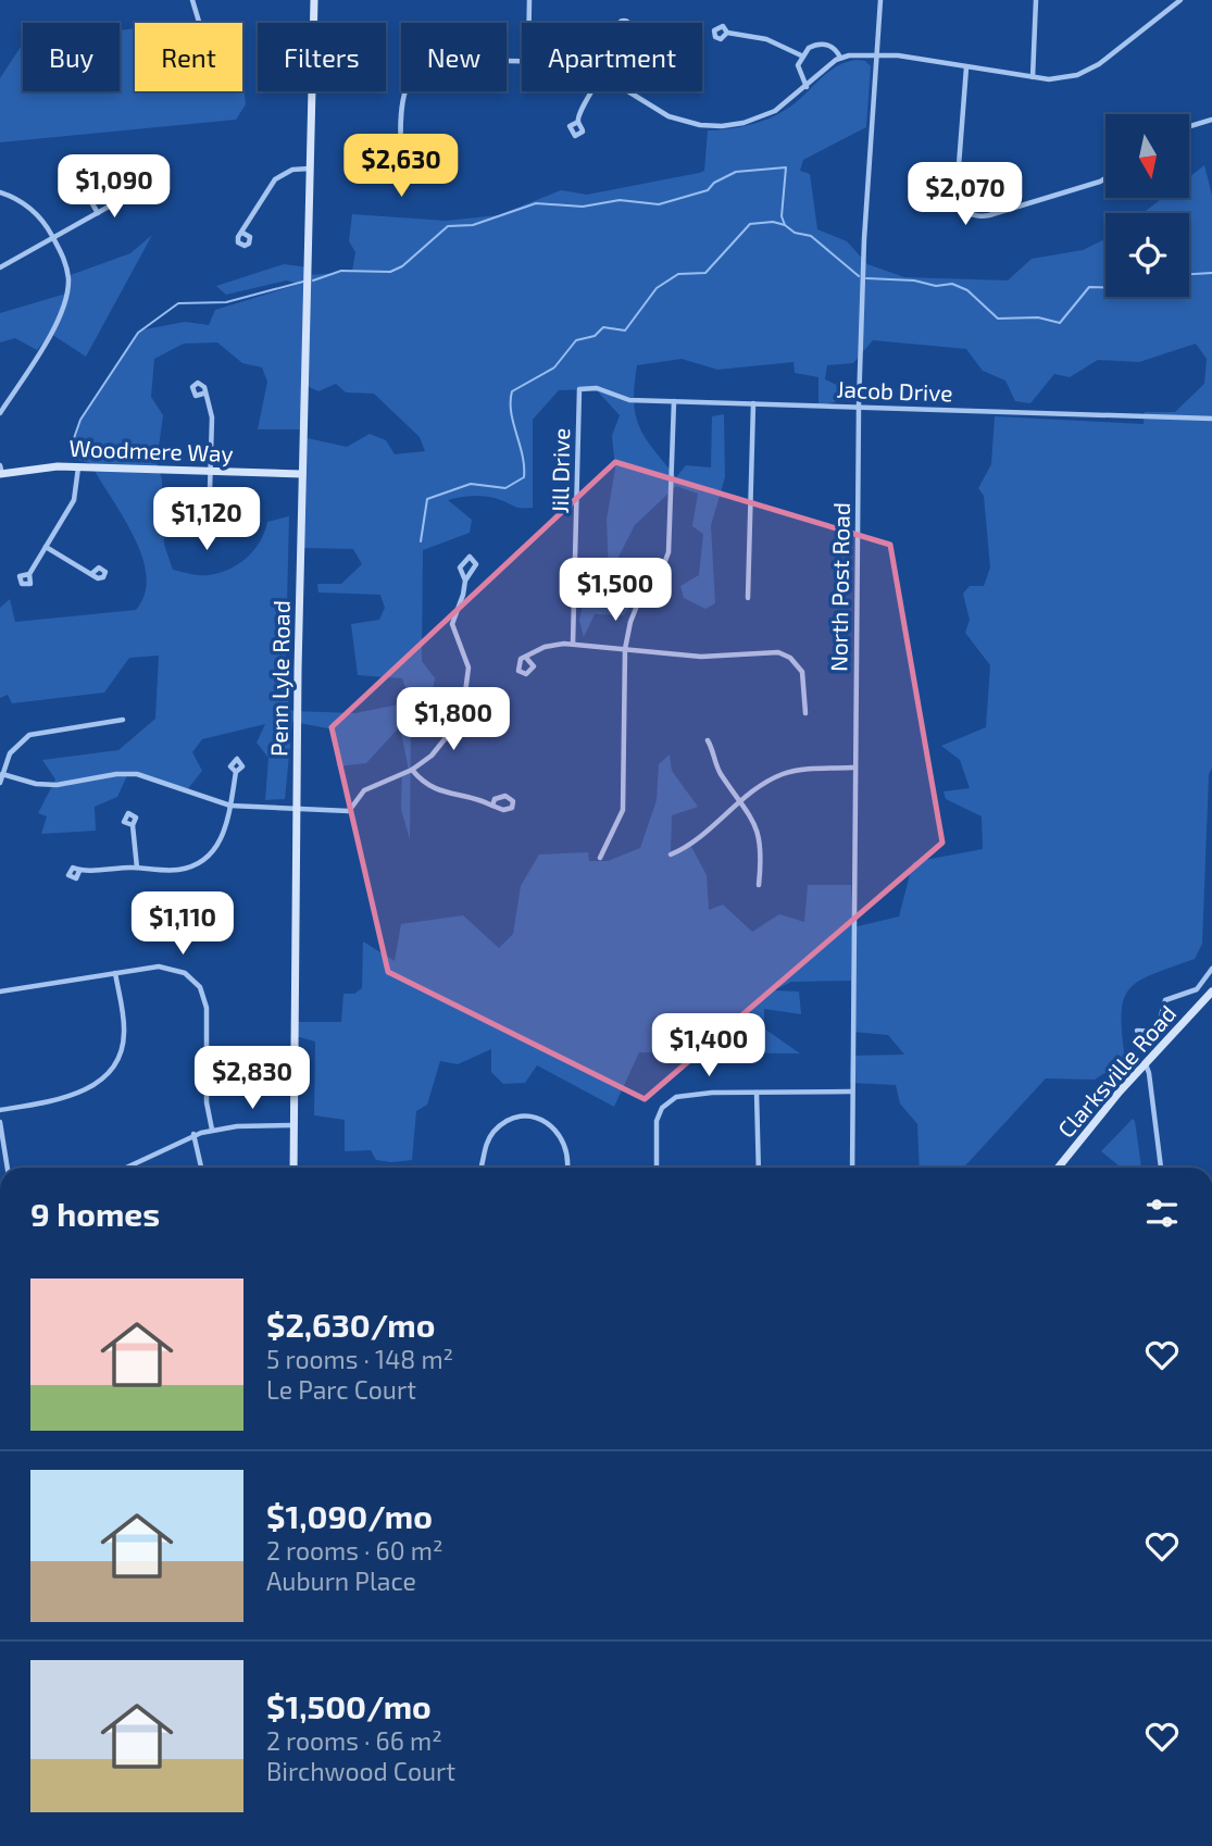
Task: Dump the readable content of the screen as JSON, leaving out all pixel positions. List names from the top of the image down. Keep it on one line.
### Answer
{"streets":{"street":["Jacob Drive","Woodmere Way","Jill Drive","North Post Road","Penn Lyle Road","Clarksville Road"]},"crossings":[["Jacob Drive","Jill Drive"],["Jacob Drive","North Post Road"],["Woodmere Way","Penn Lyle Road"]],"north":"bottom","page":{"chip":["Buy","Rent","Filters","New","Apartment"],"price":["$2,630","$1,090","$2,070","$1,120","$1,500","$1,800","$1,110","$1,400","$2,830"],"heading":"9 homes","list":[{"name":"$2,630/mo","note":"5 rooms · 148 m² · Le Parc Court"},{"name":"$1,090/mo","note":"2 rooms · 60 m² · Auburn Place"},{"name":"$1,500/mo","note":"2 rooms · 66 m² · Birchwood Court"}]}}
